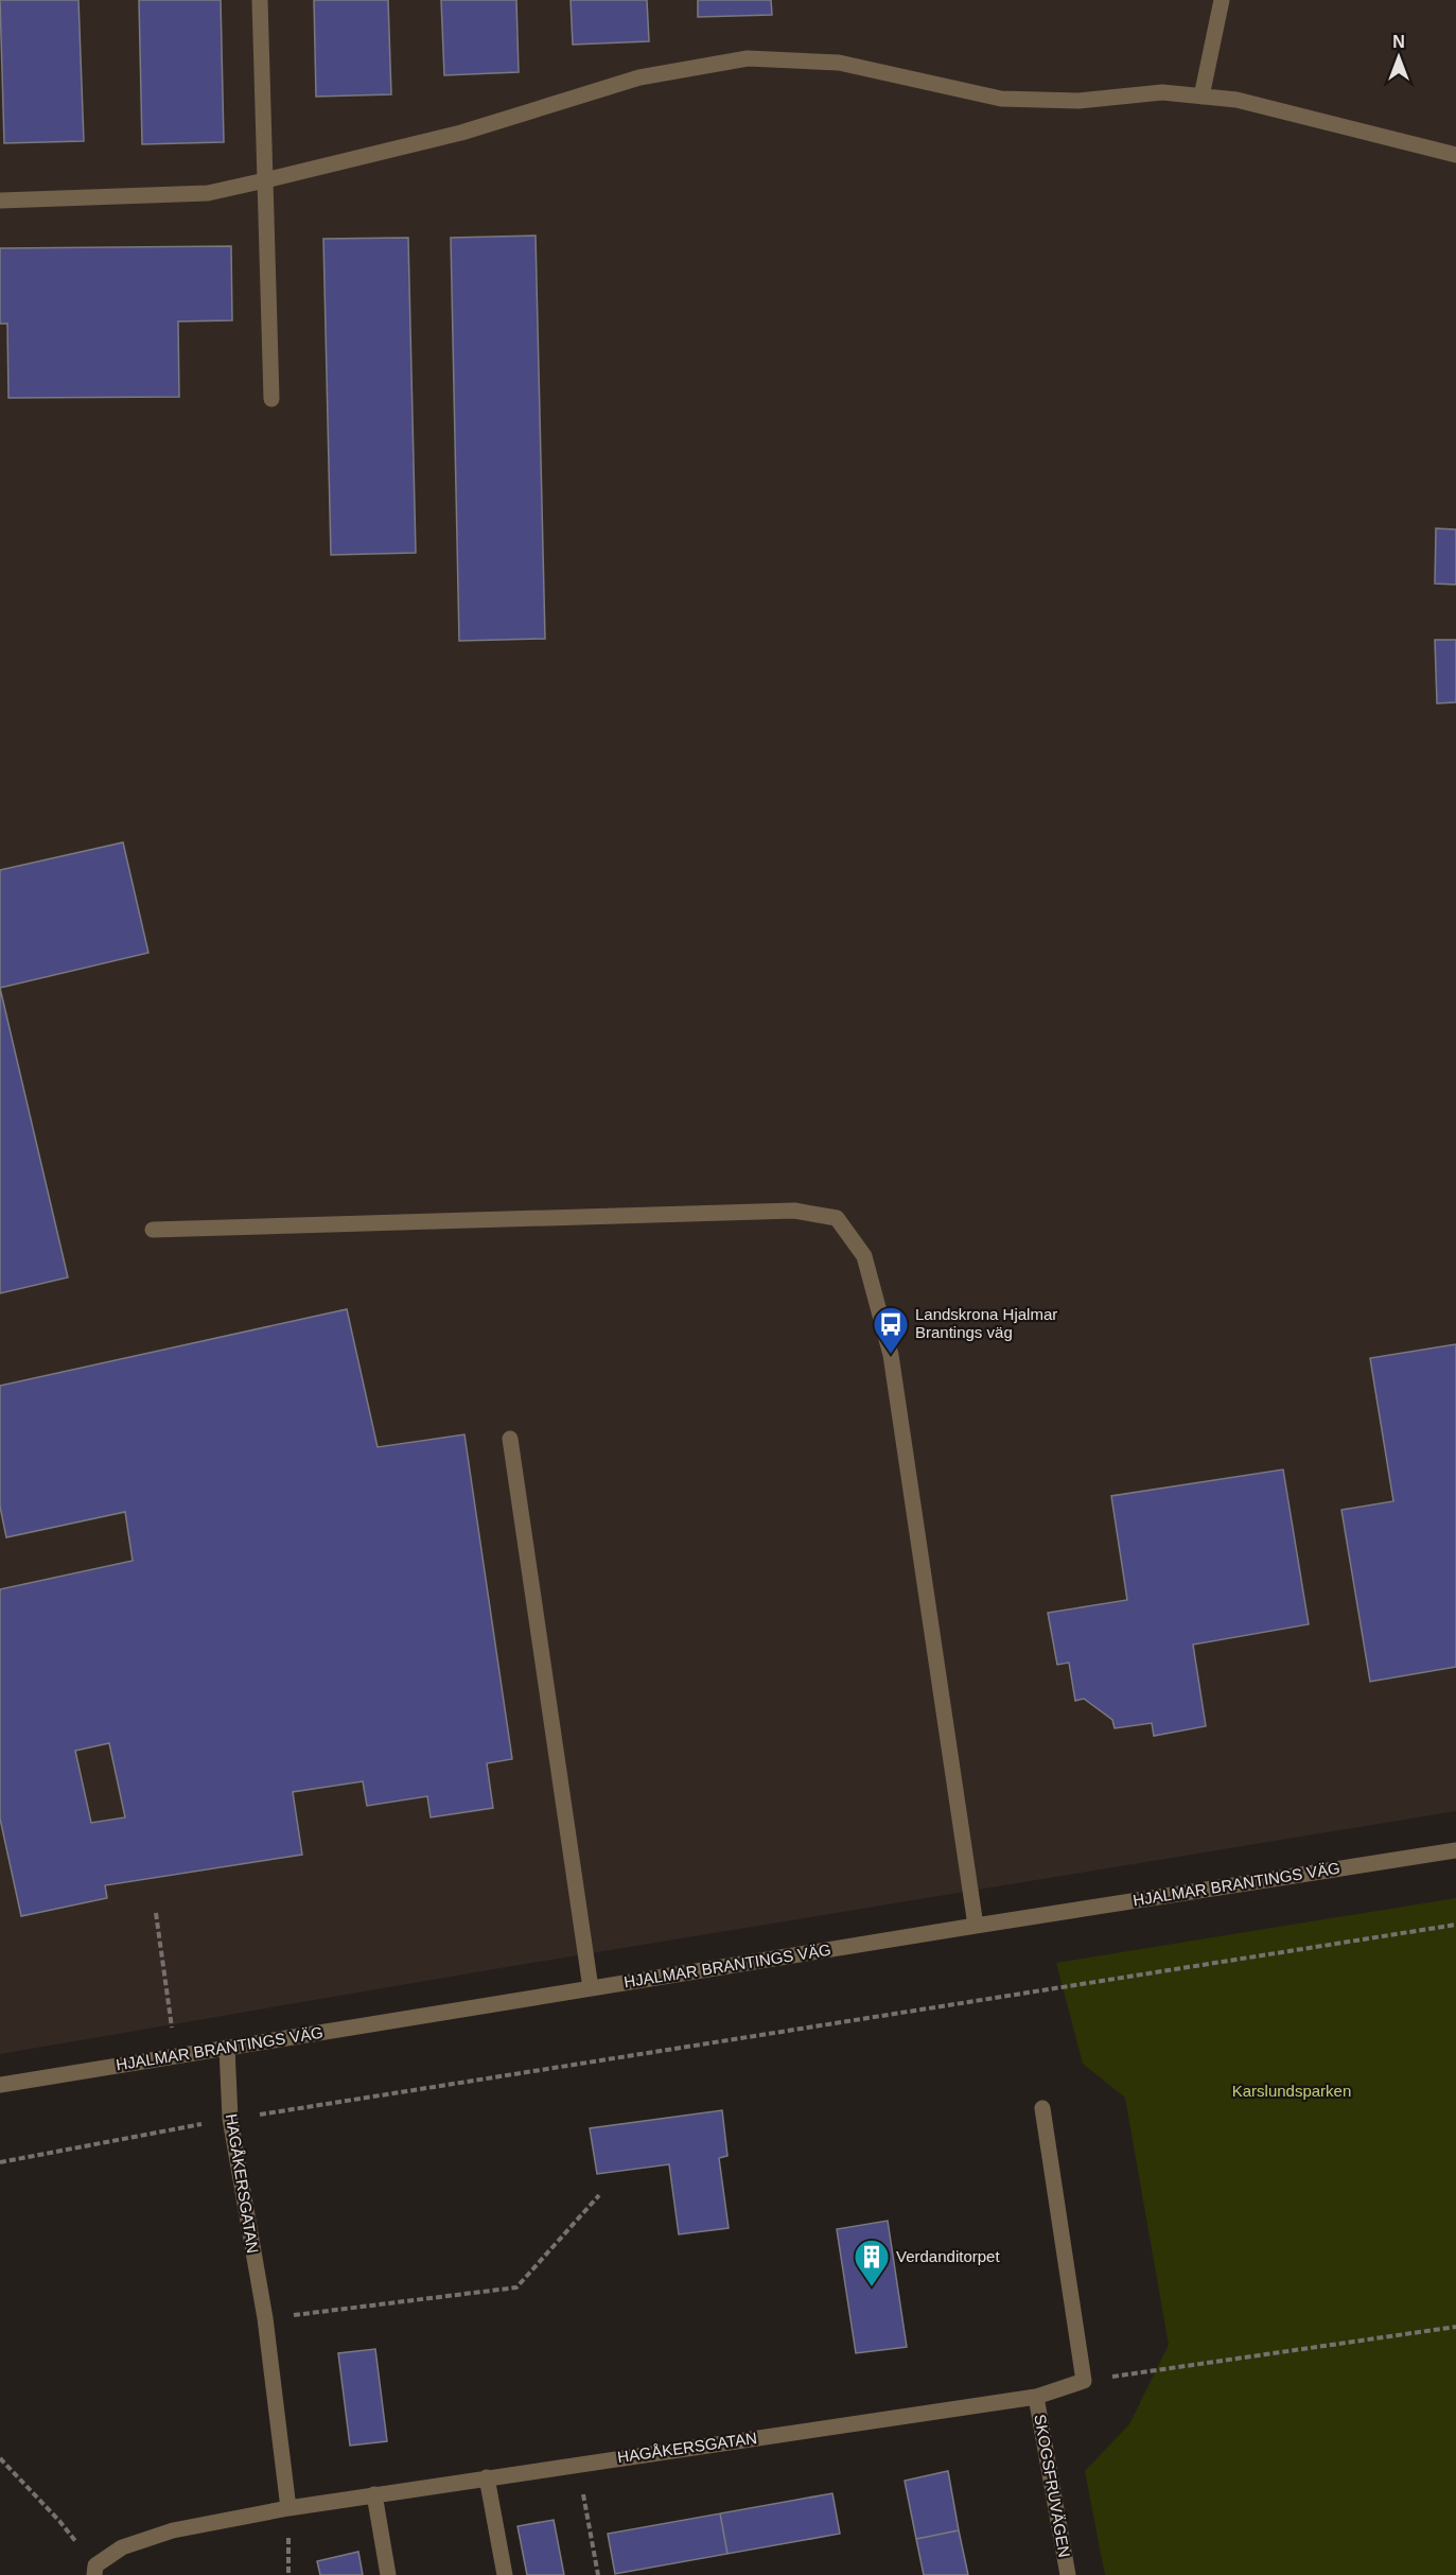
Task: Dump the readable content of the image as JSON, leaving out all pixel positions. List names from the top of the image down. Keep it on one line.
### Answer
{"streets":{"street":["HJALMAR BRANTINGS VÄG","HAGÅKERSGATAN","SKOGSFRUVÄGEN"]},"crossings":[["HJALMAR BRANTINGS VÄG","HAGÅKERSGATAN"],["HAGÅKERSGATAN","SKOGSFRUVÄGEN"]],"parks":["Karslundsparken"],"places":{"bus stop":["Landskrona Hjalmar Brantings väg"],"building":["Verdanditorpet"]},"north":"top"}
